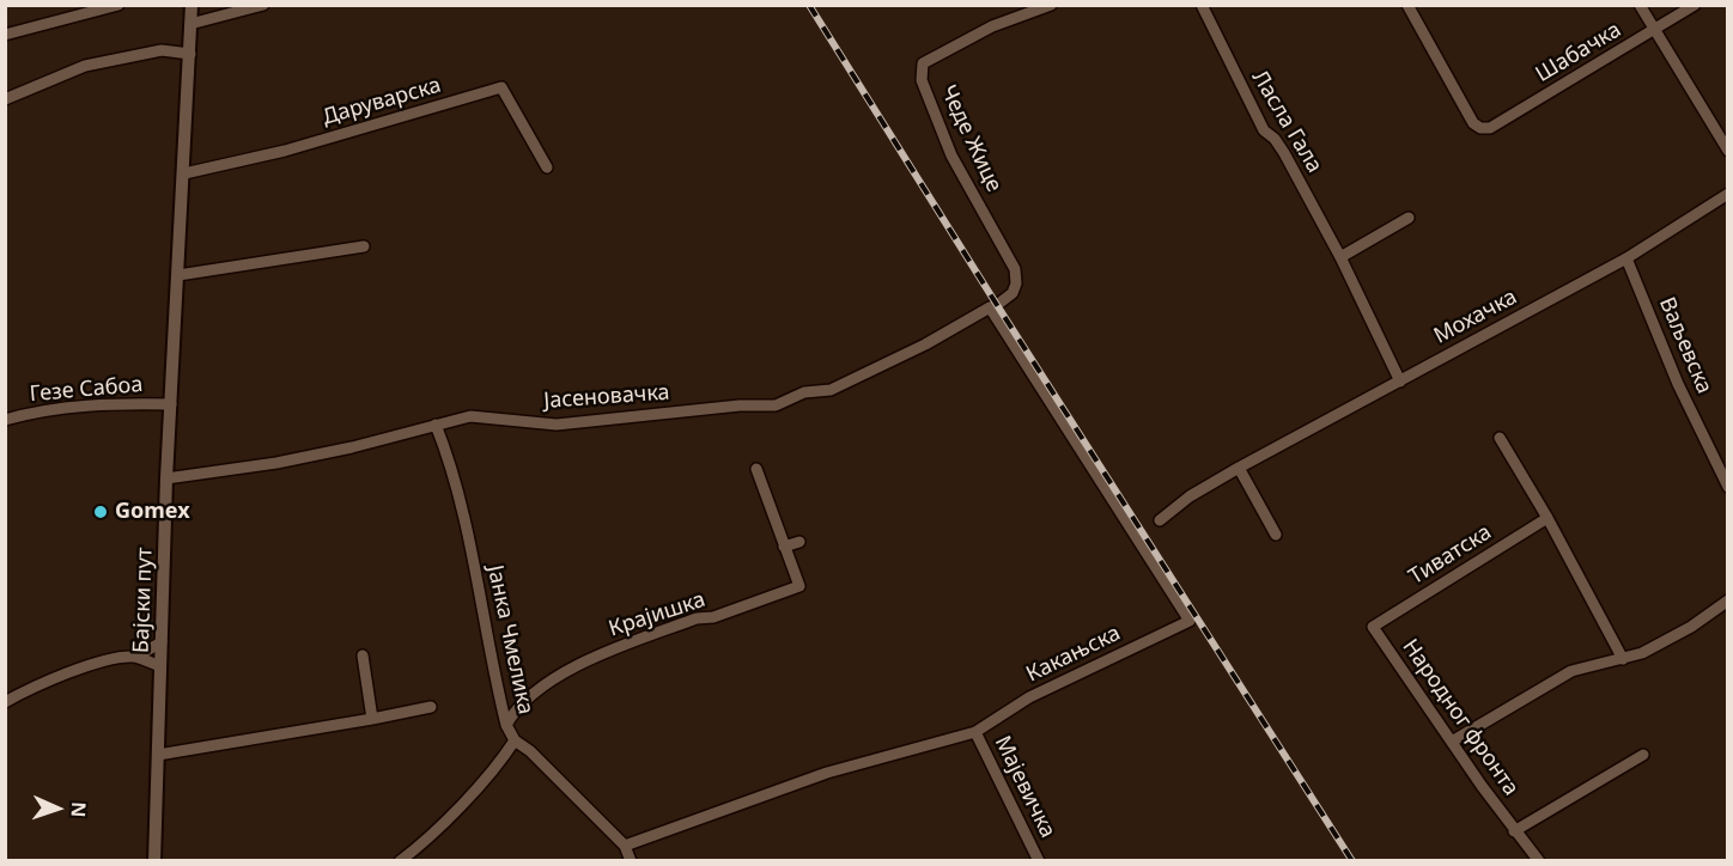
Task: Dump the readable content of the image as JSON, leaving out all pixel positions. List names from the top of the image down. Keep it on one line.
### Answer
{"streets":{"street":["Шабачка","Даруварска","Ласла Гала","Чеде Жице","Мохачка","Ваљевска","Гезе Сабоа","Јасеновачка","Тиватска","Бајски пут","Крајишка","Јанка Чмелика","Какањска","Народног фронта","Мајевичка"]},"crossings":[["Даруварска","Бајски пут"],["Ласла Гала","Мохачка"],["Чеде Жице","Јасеновачка"],["Чеде Жице","Какањска"],["Мохачка","Ваљевска"],["Гезе Сабоа","Бајски пут"],["Јасеновачка","Бајски пут"],["Јасеновачка","Јанка Чмелика"],["Јасеновачка","Какањска"],["Тиватска","Народног фронта"],["Крајишка","Јанка Чмелика"],["Јанка Чмелика","Какањска"],["Какањска","Мајевичка"]],"places":["Gomex"],"north":"right"}
